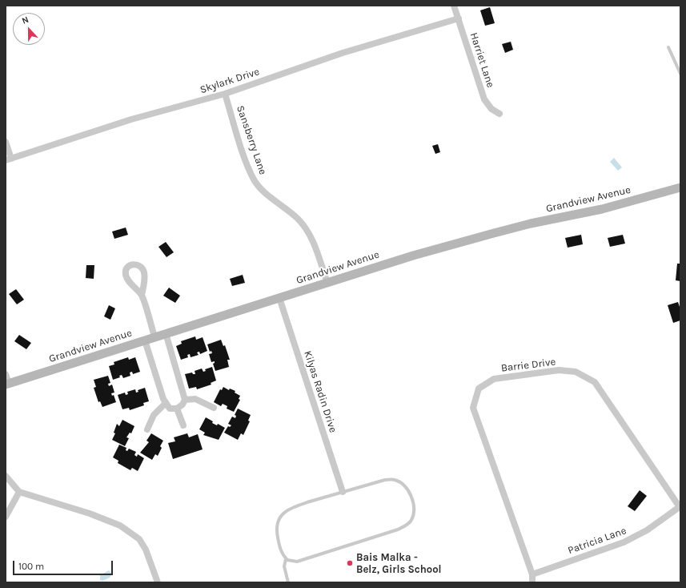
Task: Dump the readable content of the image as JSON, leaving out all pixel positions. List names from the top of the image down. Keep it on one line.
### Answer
{"streets":{"street":["Harriet Lane","Skylark Drive","Sansberry Lane","Grandview Avenue","Barrie Drive","Kilyas Radin Drive","Patricia Lane"]},"crossings":[["Harriet Lane","Skylark Drive"],["Skylark Drive","Sansberry Lane"],["Sansberry Lane","Grandview Avenue"],["Grandview Avenue","Kilyas Radin Drive"],["Barrie Drive","Patricia Lane"]],"places":["Bais Malka - Belz, Girls School"],"scale_bar":"100 m","north":"top"}
